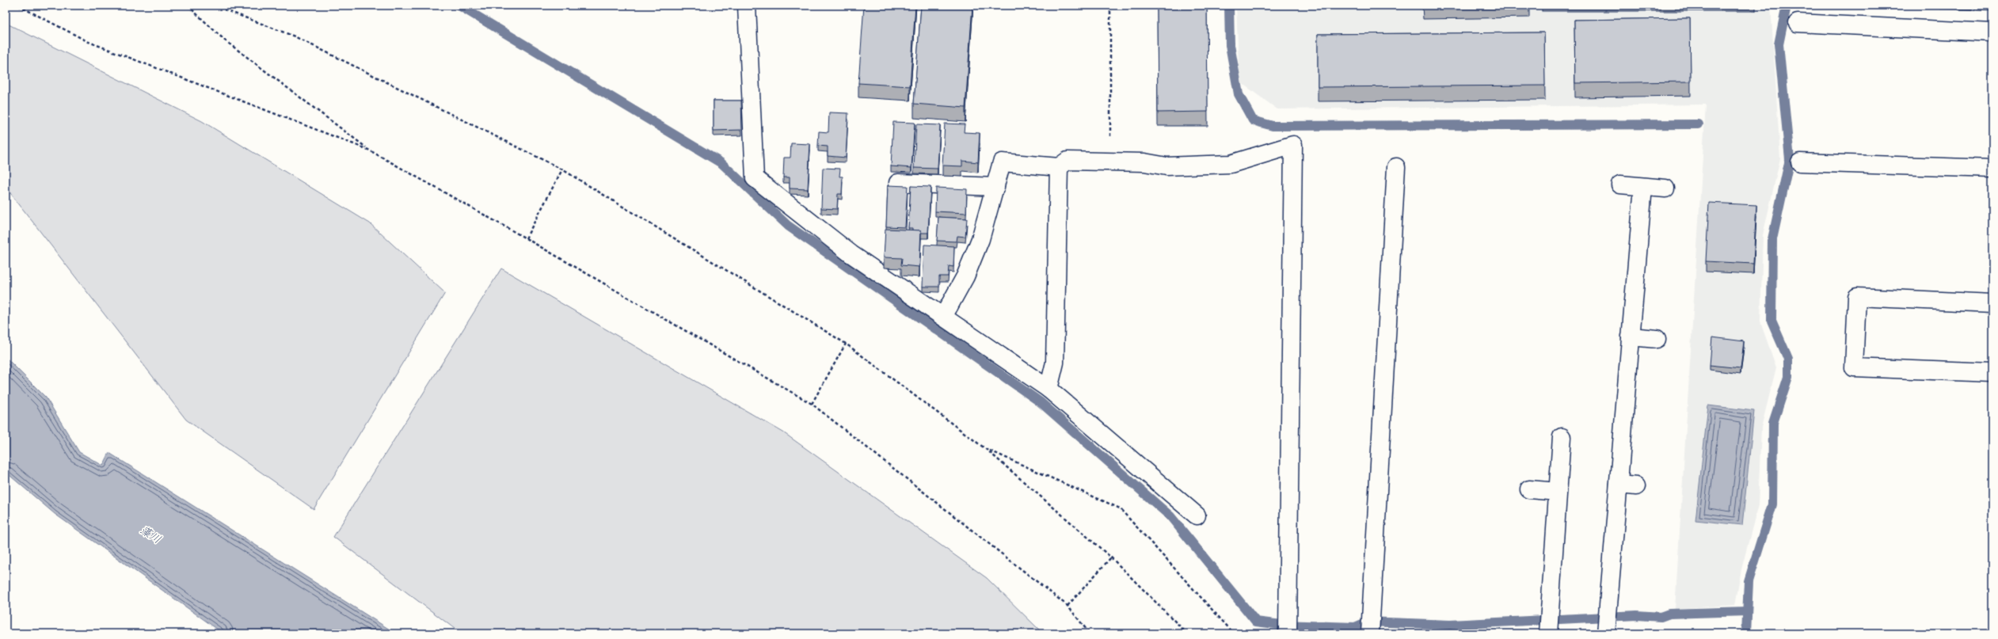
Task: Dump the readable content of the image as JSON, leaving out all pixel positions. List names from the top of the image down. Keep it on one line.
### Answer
{"water":["藻川"]}
